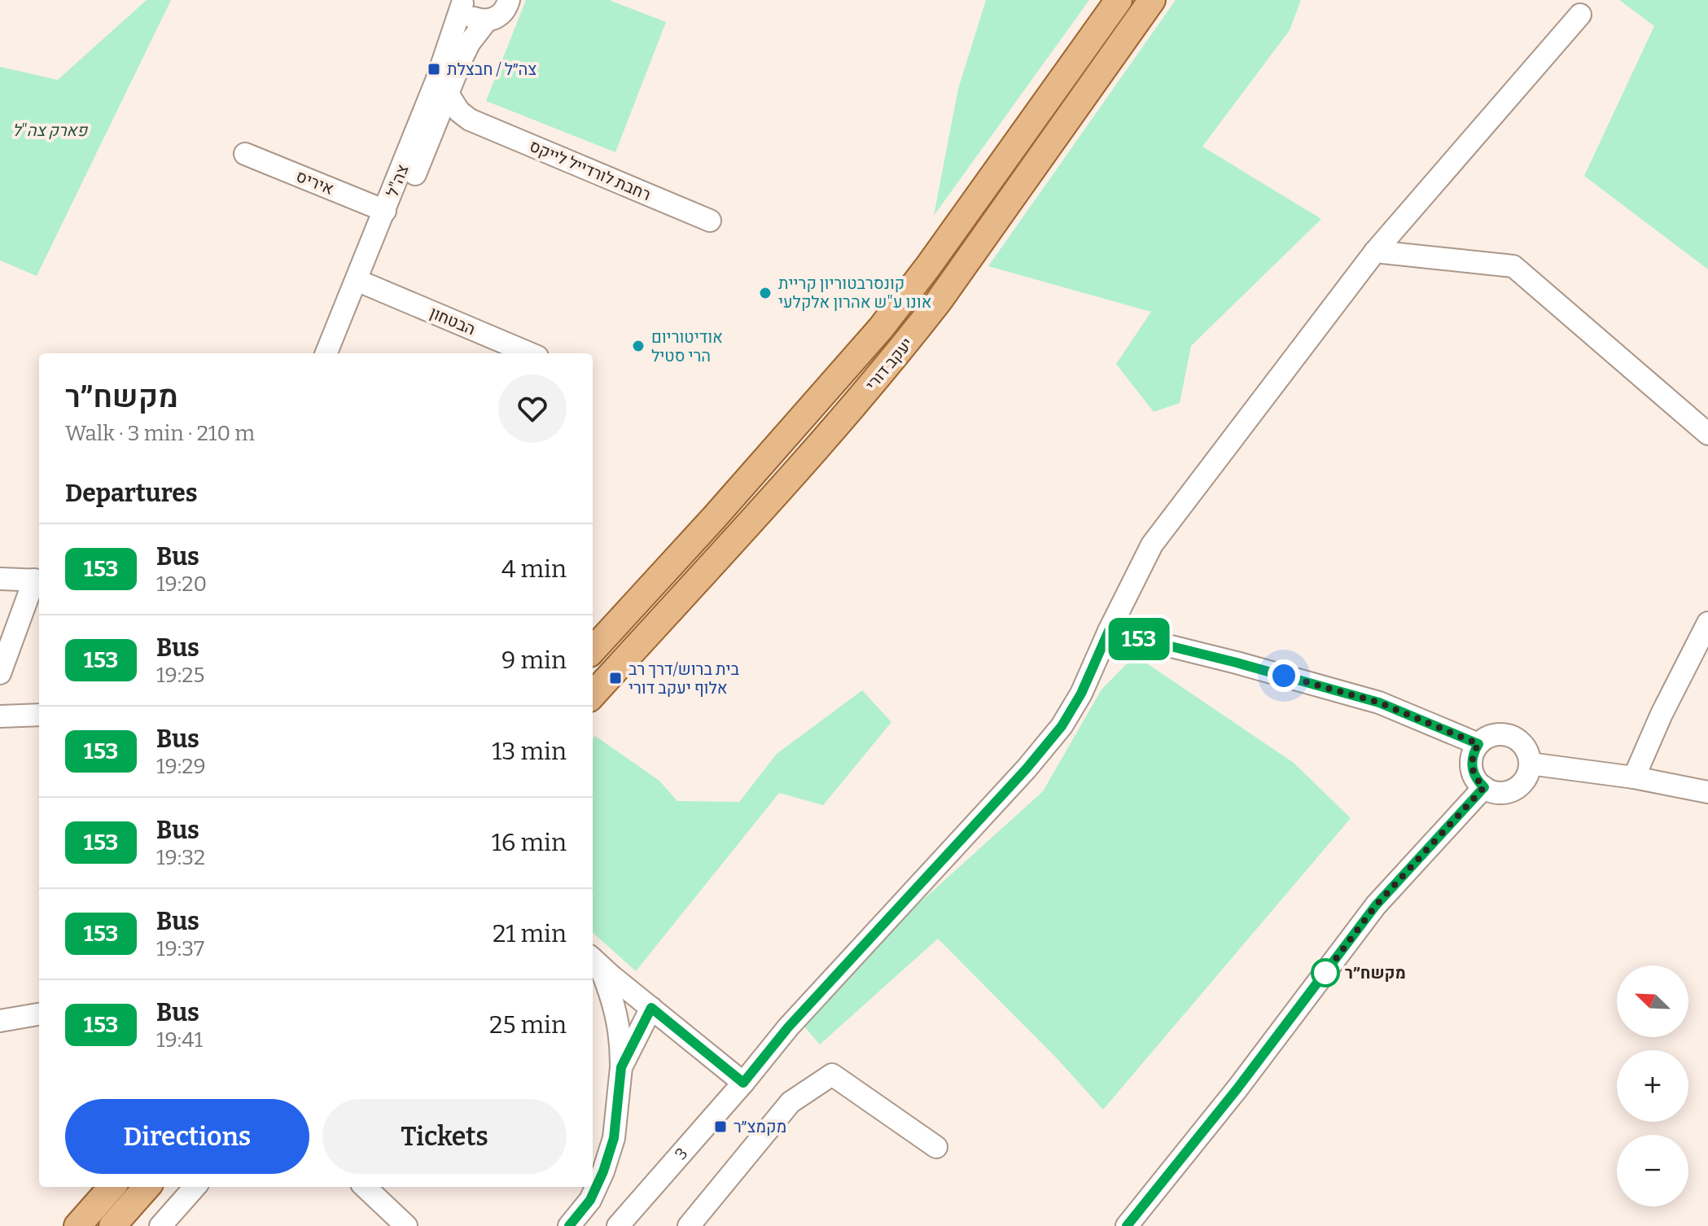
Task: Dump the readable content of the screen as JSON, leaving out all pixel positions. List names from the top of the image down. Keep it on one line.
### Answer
{"streets":{"main road":["יעקב דורי"],"street":["רחבת לורדייל לייקס","צה\"ל","איריס","הבטחון","3"]},"crossings":[["רחבת לורדייל לייקס","צה\"ל"],["צה\"ל","איריס"],["צה\"ל","הבטחון"]],"parks":["פארק צה\"ל"],"places":{"transit":["צה״ל / חבצלת","בית ברוש/דרך רב אלוף יעקב דורי","מקמצ״ר"],"other":["קונסרבטוריון קריית אונו ע\"ש אהרון אלקלעי","אודיטוריום הרי סטיל","מקשח״ר"]},"lines":["bus line 153"],"north":"top left","page":{"on_map":"153","heading":[["מקשח״ר","Walk · 3 min · 210 m"],"Departures"],"list":[{"mark":"153","name":"Bus","note":"19:20","value":"4 min"},{"mark":"153","name":"Bus","note":"19:25","value":"9 min"},{"mark":"153","name":"Bus","note":"19:29","value":"13 min"},{"mark":"153","name":"Bus","note":"19:32","value":"16 min"},{"mark":"153","name":"Bus","note":"19:37","value":"21 min"},{"mark":"153","name":"Bus","note":"19:41","value":"25 min"}],"map_buttons":["+","−"],"buttons":["Directions","Tickets"]}}
